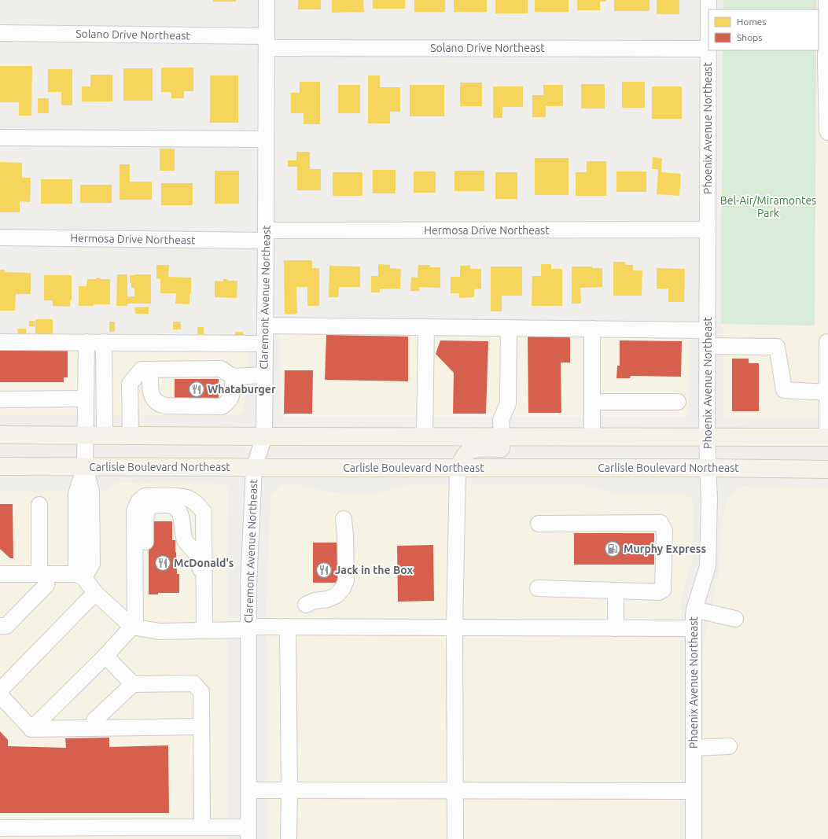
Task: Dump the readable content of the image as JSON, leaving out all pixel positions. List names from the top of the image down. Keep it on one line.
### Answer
{"streets":{"main road":["Carlisle Boulevard Northeast"],"street":["Solano Drive Northeast","Phoenix Avenue Northeast","Hermosa Drive Northeast","Claremont Avenue Northeast"]},"crossings":[["Solano Drive Northeast","Phoenix Avenue Northeast"],["Solano Drive Northeast","Claremont Avenue Northeast"],["Phoenix Avenue Northeast","Hermosa Drive Northeast"],["Phoenix Avenue Northeast","Carlisle Boulevard Northeast"],["Hermosa Drive Northeast","Claremont Avenue Northeast"],["Claremont Avenue Northeast","Carlisle Boulevard Northeast"]],"parks":["Bel-Air/Miramontes Park"],"places":{"restaurant":["Whataburger","McDonald's","Jack in the Box"],"fuel station":["Murphy Express"]},"legend":["Homes","Shops"]}
